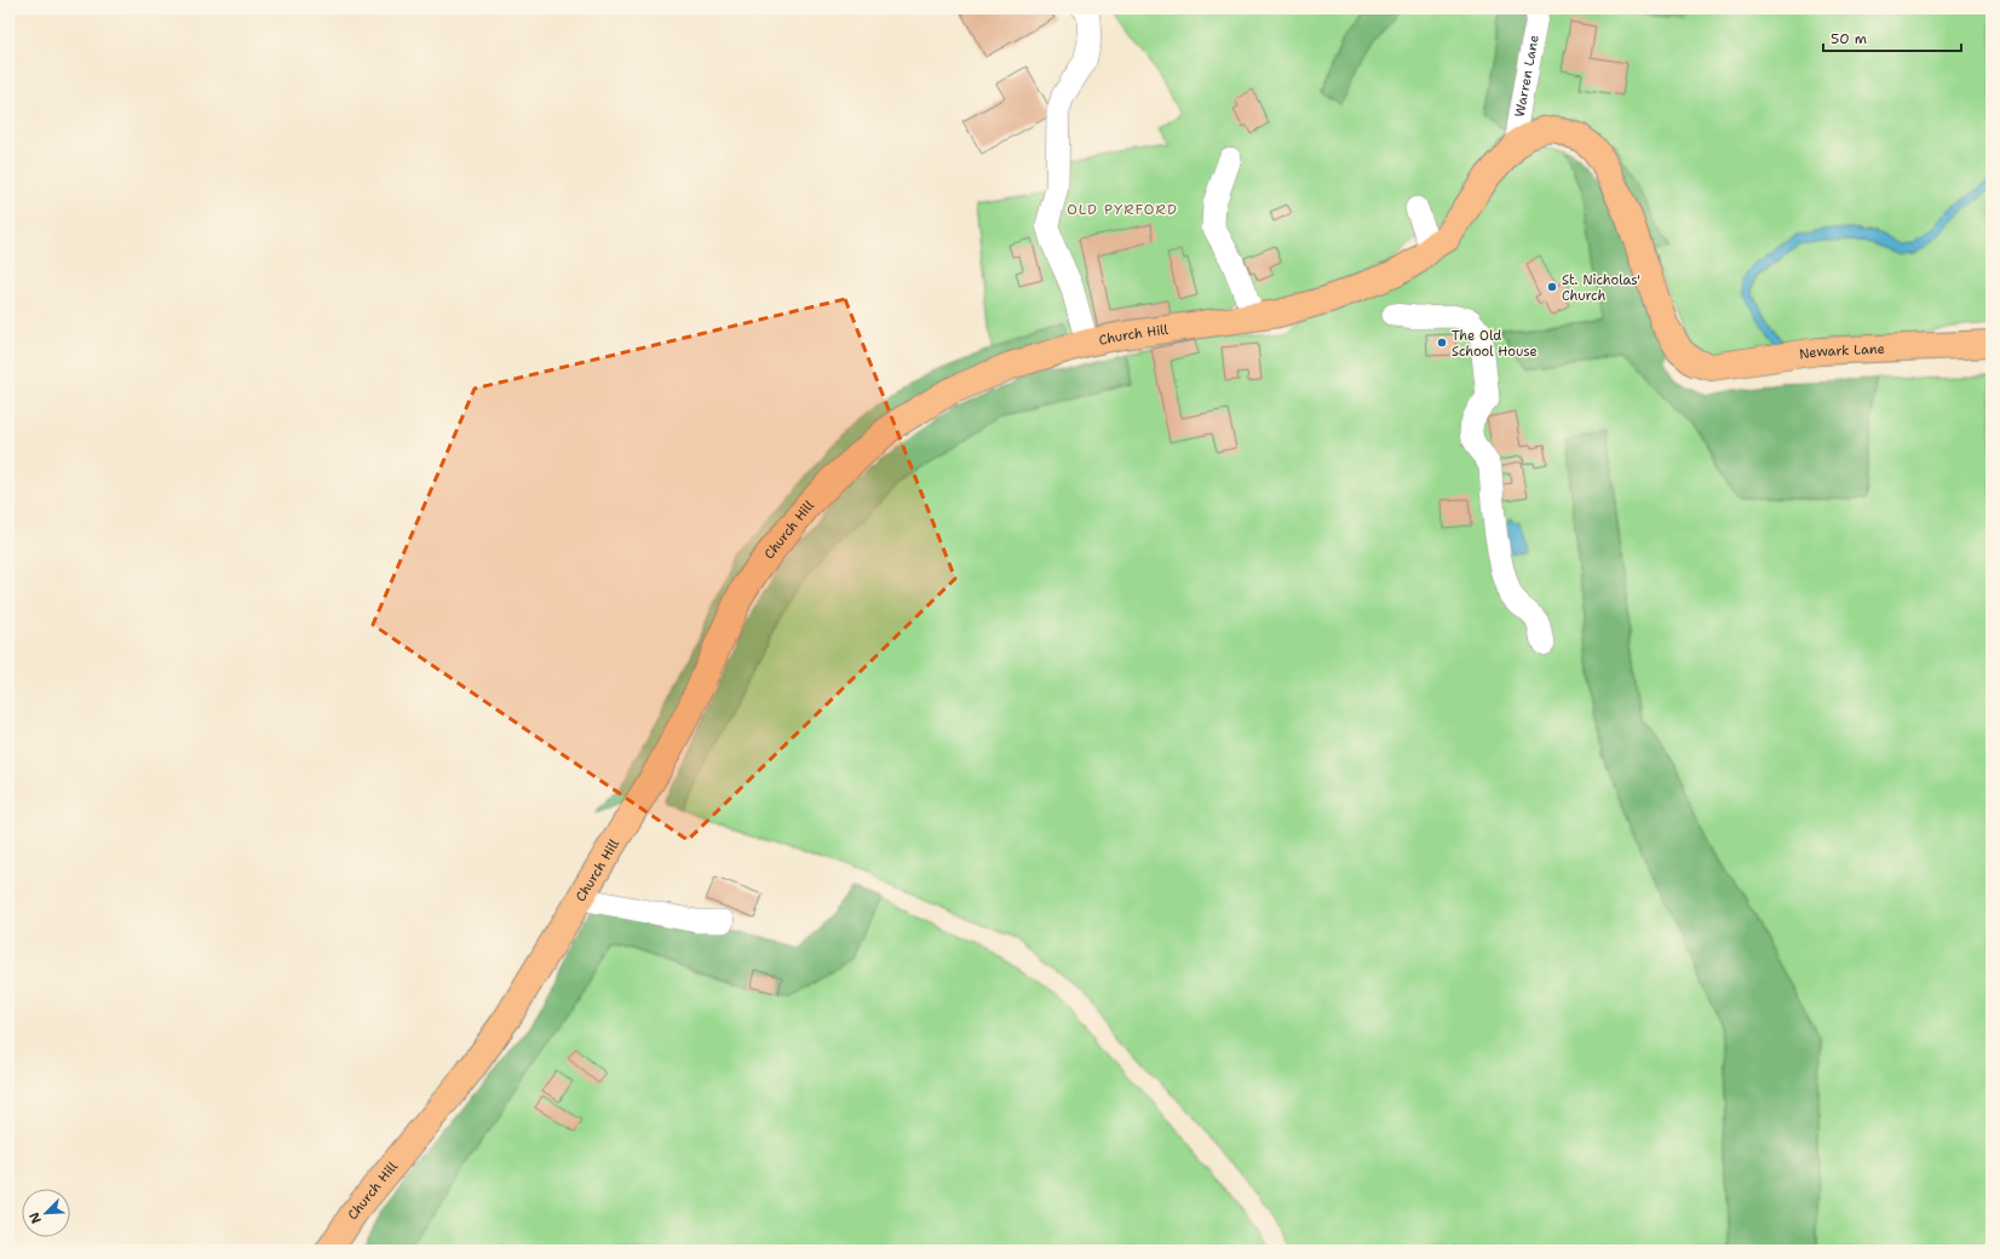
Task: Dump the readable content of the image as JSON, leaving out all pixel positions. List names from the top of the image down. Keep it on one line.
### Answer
{"streets":{"main road":["Church Hill","Newark Lane"],"street":["Warren Lane"]},"crossings":[["Warren Lane","Church Hill"],["Warren Lane","Newark Lane"],["Church Hill","Newark Lane"]],"districts":["OLD PYRFORD"],"places":["St. Nicholas' Church","The Old School House"],"scale_bar":"50 m","north":"bottom left"}
